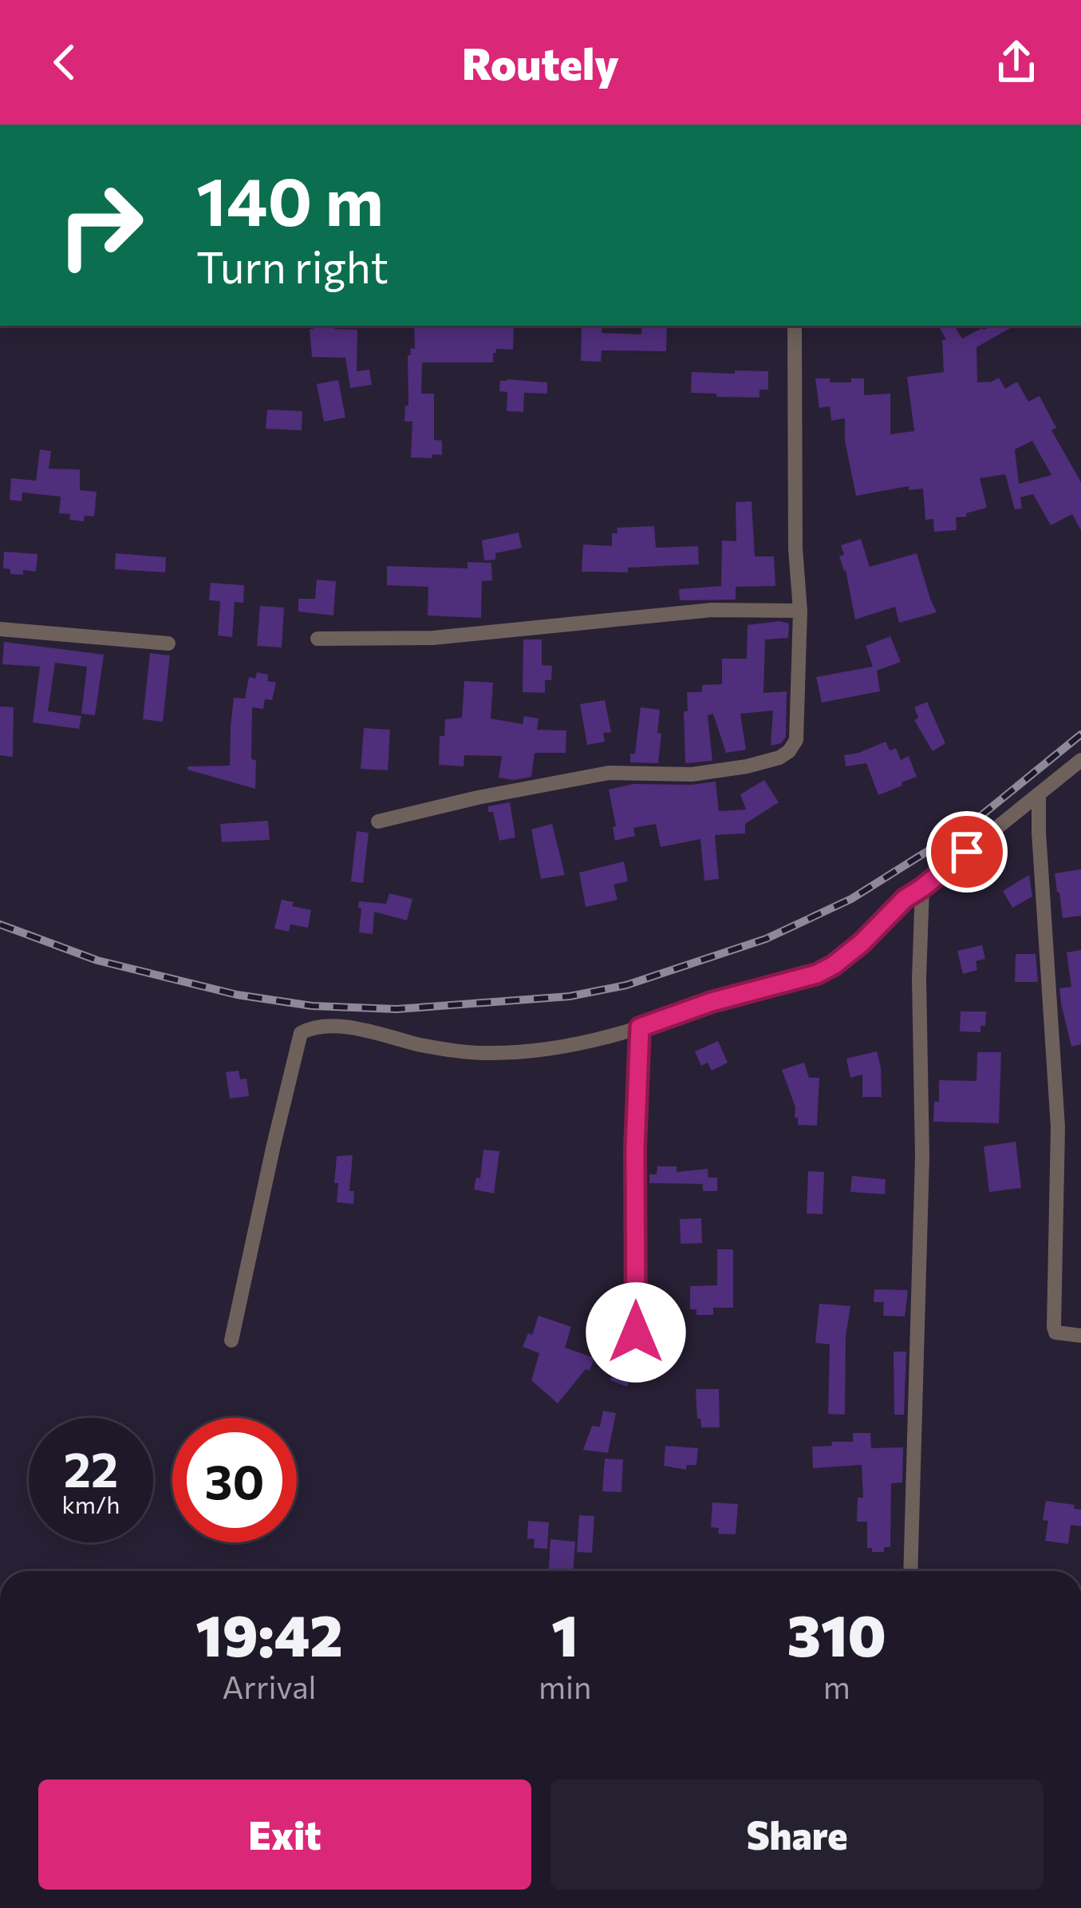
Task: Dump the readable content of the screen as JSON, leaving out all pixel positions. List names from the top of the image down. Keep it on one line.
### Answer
{"page":{"header":"Routely","turn":["140 m","Turn right"],"speed":"22 km/h","limit":"30","eta":["19:42","Arrival","1","min","310","m"],"buttons":["Exit","Share"]}}
